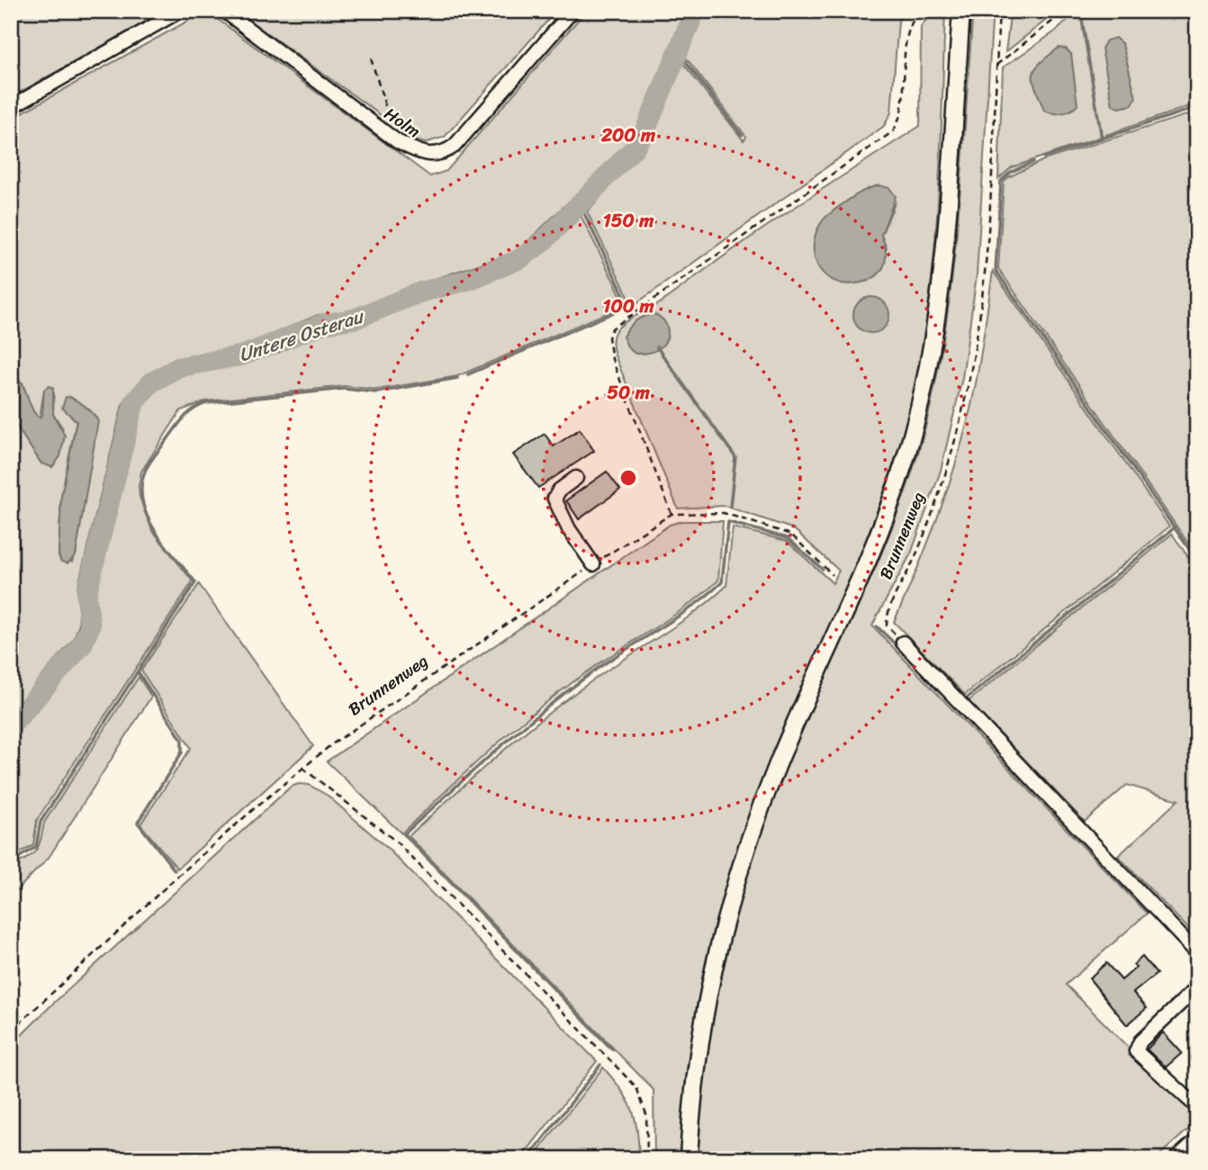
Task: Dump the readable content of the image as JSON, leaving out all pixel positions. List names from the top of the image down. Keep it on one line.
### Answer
{"streets":{"street":["Holm"],"path":["Brunnenweg"]},"water":["Untere Osterau"],"rings":["200 m","150 m","100 m","50 m"]}
